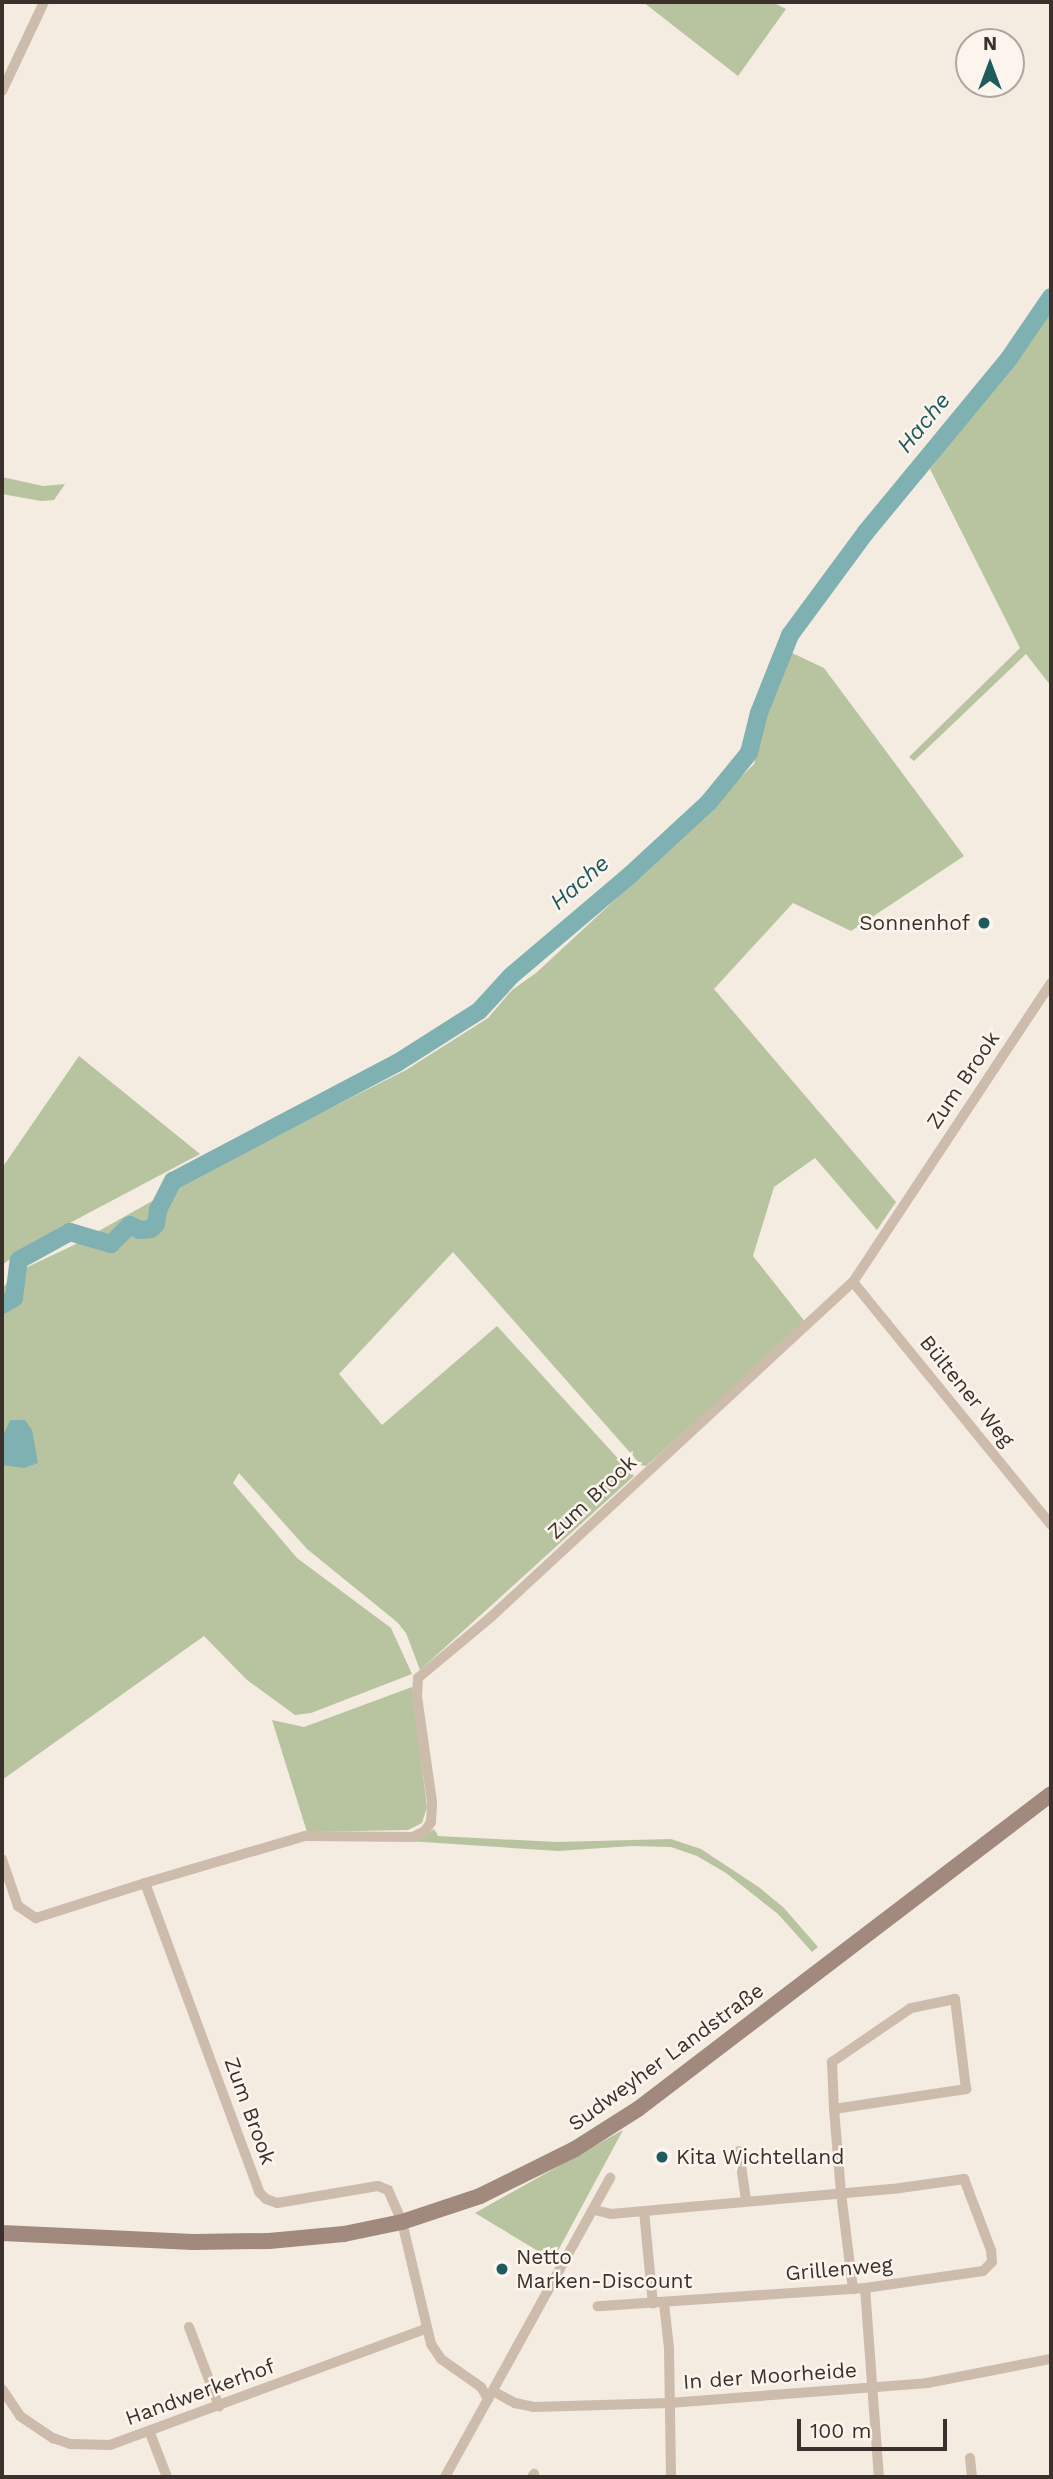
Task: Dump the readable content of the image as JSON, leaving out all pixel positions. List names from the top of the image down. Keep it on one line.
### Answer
{"streets":{"main road":["Sudweyher Landstraße"],"street":["Zum Brook","Bültener Weg","Grillenweg","In der Moorheide","Handwerkerhof"]},"crossings":[["Zum Brook","Bültener Weg"],["Zum Brook","Sudweyher Landstraße"]],"water":["Hache"],"places":["Sonnenhof","Kita Wichtelland","Netto Marken-Discount"],"scale_bar":"100 m","north":"top"}
